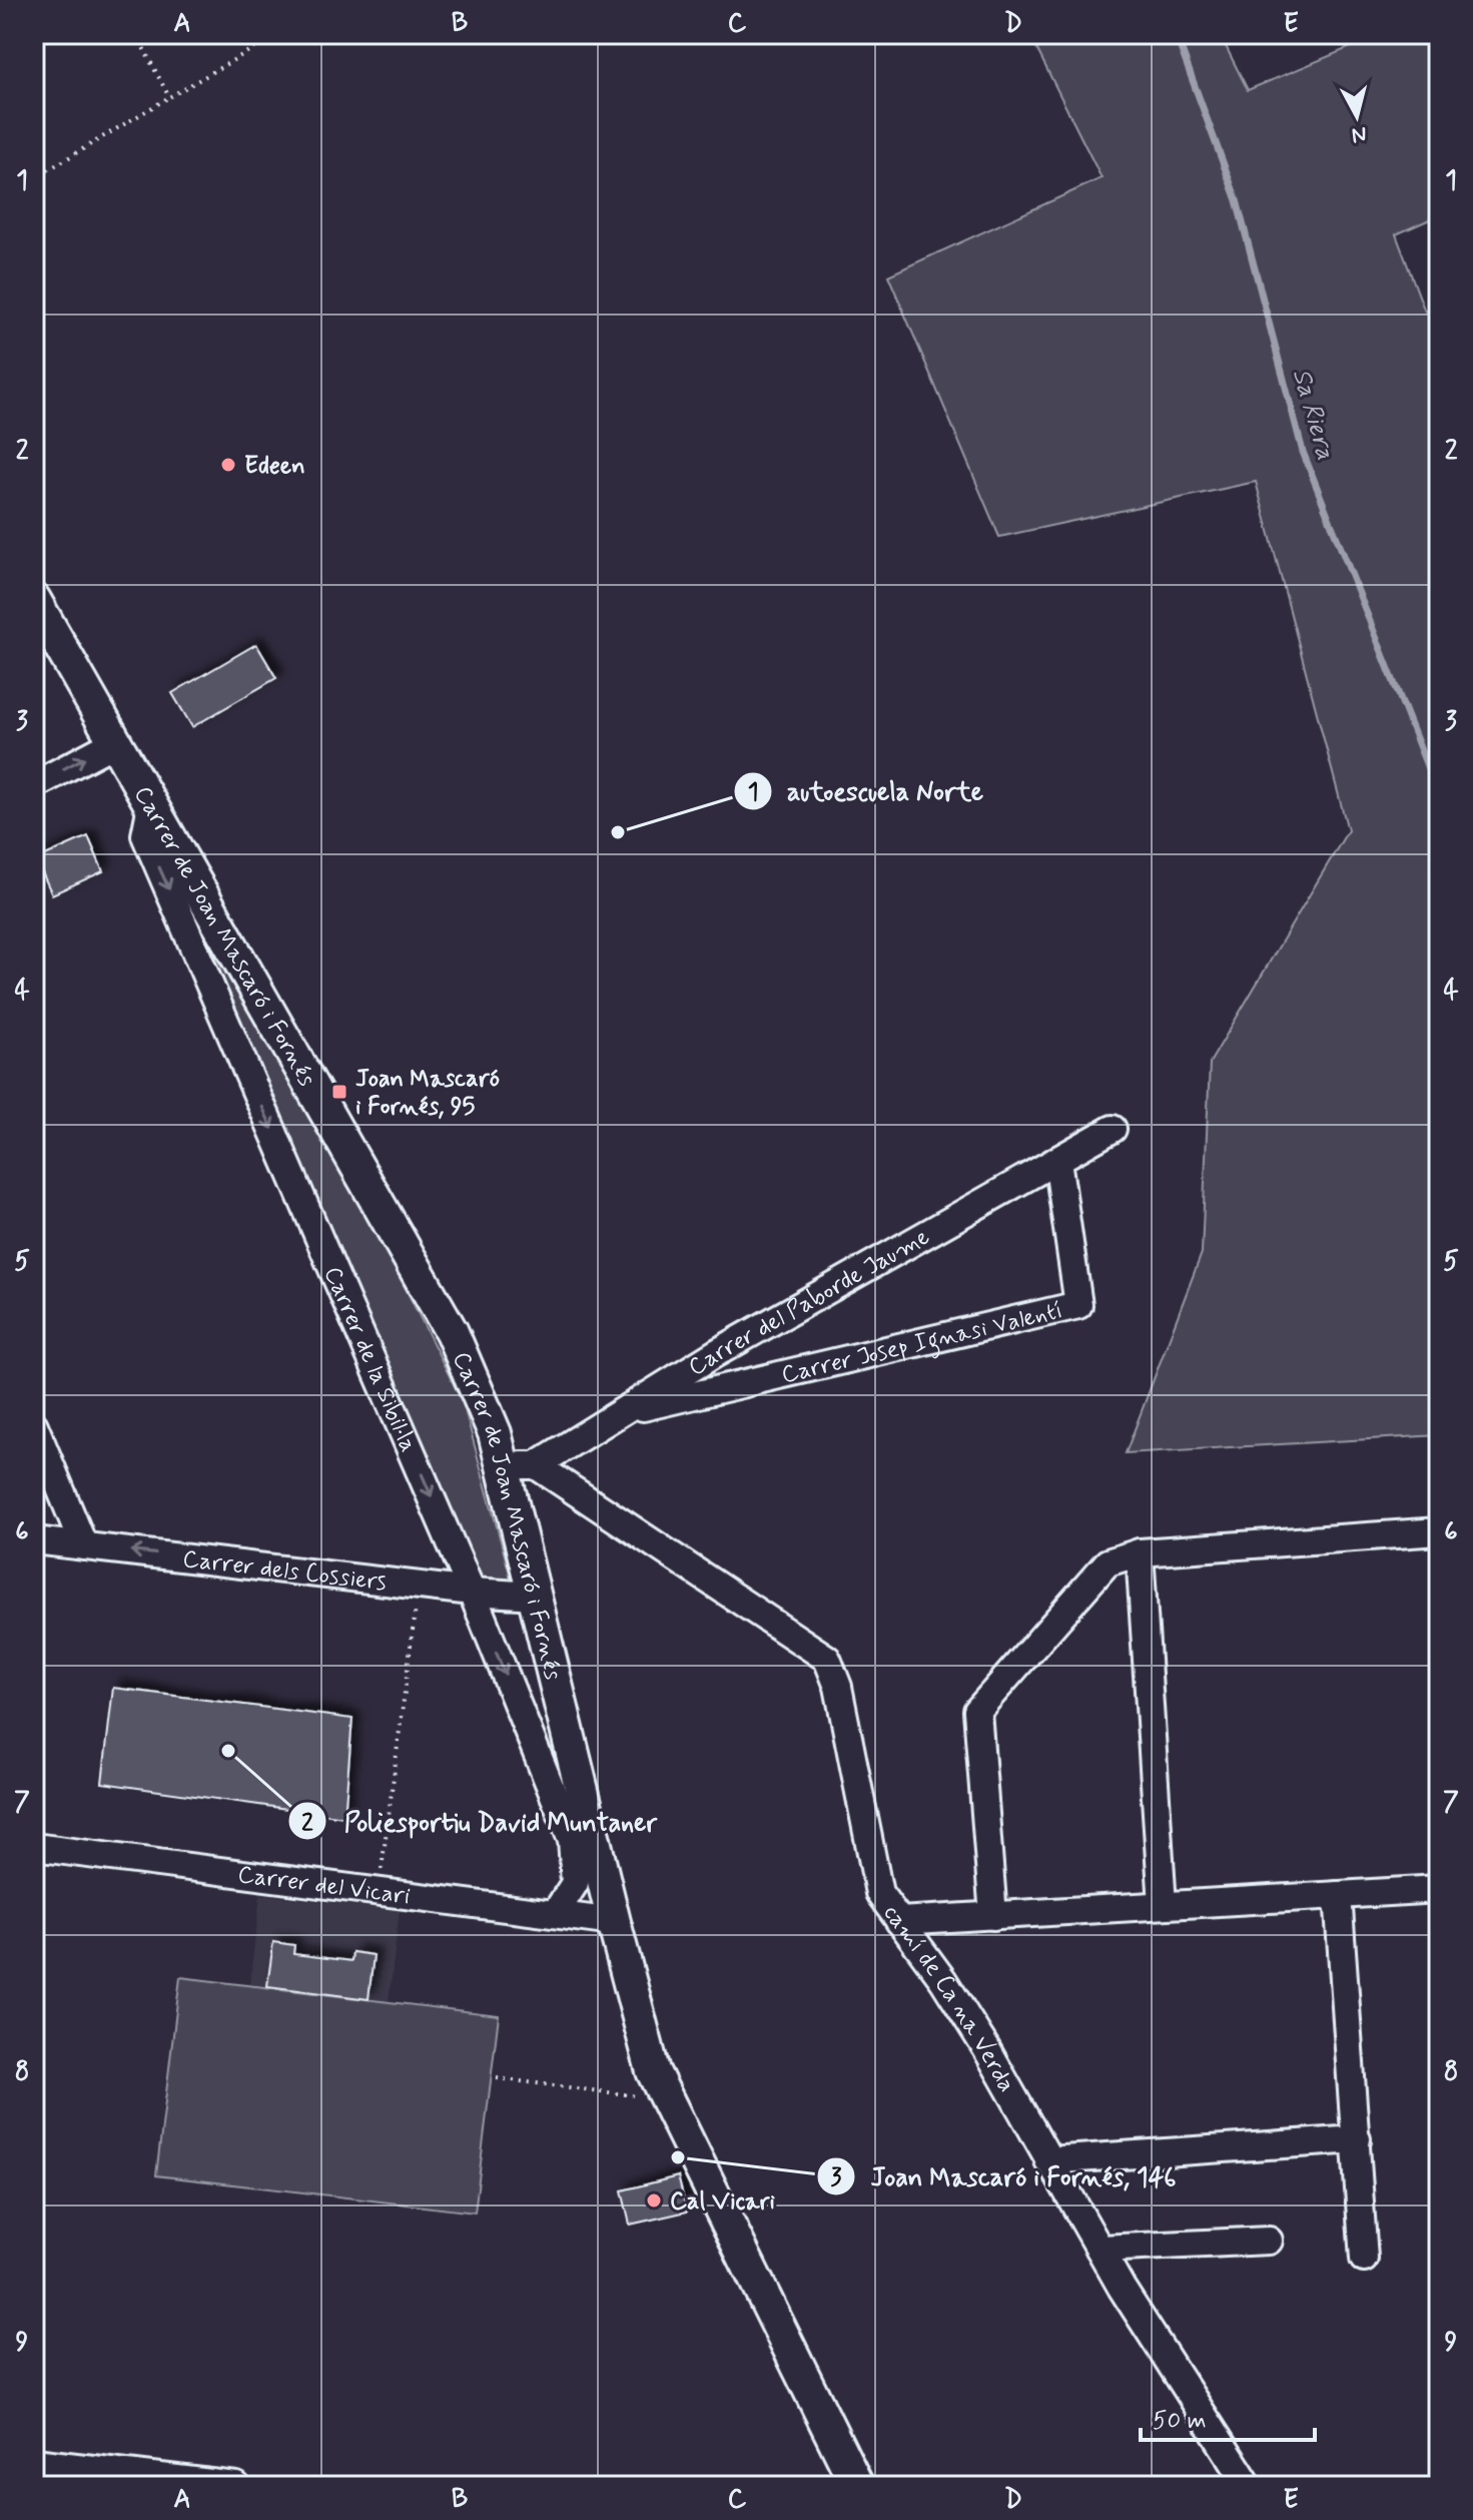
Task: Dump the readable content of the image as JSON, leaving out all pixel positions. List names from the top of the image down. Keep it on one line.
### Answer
{"streets":{"street":["Carrer de Joan Mascaró i Fornés","Carrer del Paborde Jaume","Carrer Josep Ignasi Valentí","Carrer de la Sibil·la","Carrer dels Cossiers","Carrer del Vicari","camí de Ca na Verda"]},"crossings":[["Carrer de Joan Mascaró i Fornés","Carrer del Paborde Jaume"],["Carrer de Joan Mascaró i Fornés","Carrer de la Sibil·la"],["Carrer de Joan Mascaró i Fornés","Carrer dels Cossiers"],["Carrer de Joan Mascaró i Fornés","Carrer del Vicari"],["Carrer del Paborde Jaume","Carrer Josep Ignasi Valentí"],["Carrer del Paborde Jaume","camí de Ca na Verda"],["Carrer de la Sibil·la","Carrer dels Cossiers"],["Carrer de la Sibil·la","Carrer del Vicari"]],"one_way":["Carrer de la Sibil·la","Carrer dels Cossiers"],"water":["Sa Riera"],"places":{"other":["Edeen","autoescuela Norte","Poliesportiu David Muntaner","Joan Mascaró i Fornés, 146","Cal Vicari"],"transit":["Joan Mascaró i Fornés, 95"]},"scale_bar":"50 m","north":"bottom","grid":{"columns":["A","B","C","D","E"],"rows":["1","2","3","4","5","6","7","8","9"]}}
